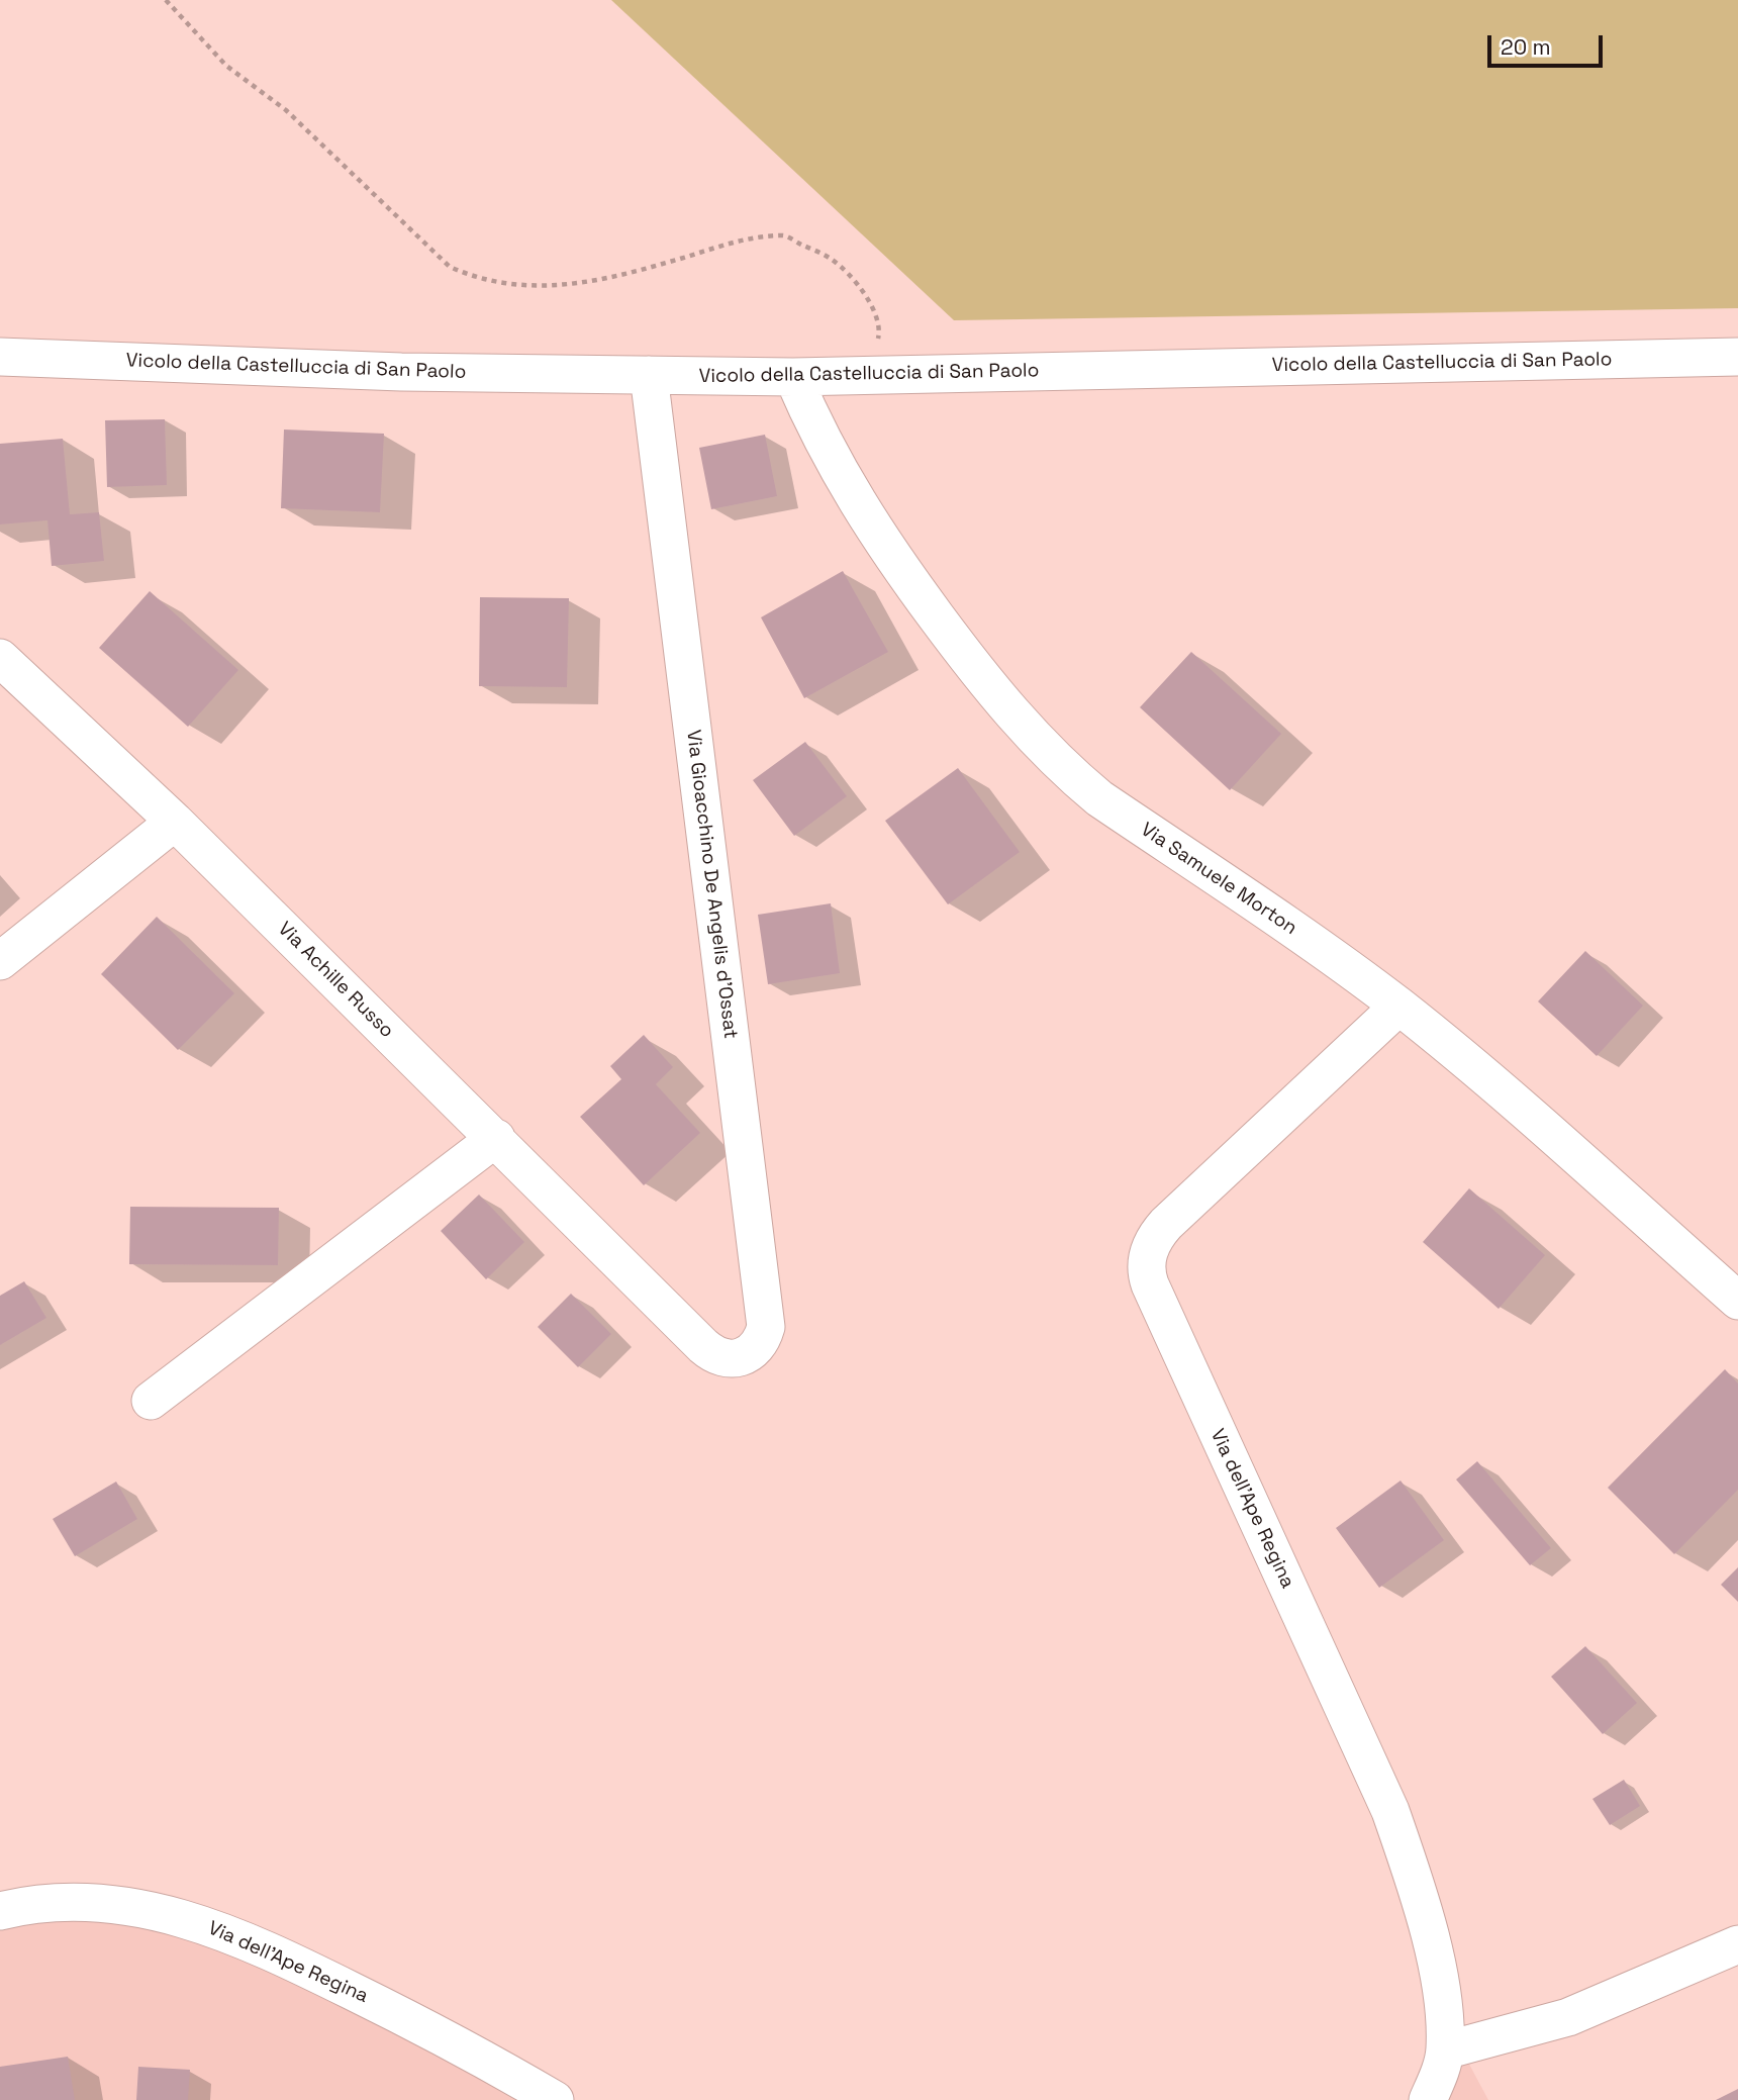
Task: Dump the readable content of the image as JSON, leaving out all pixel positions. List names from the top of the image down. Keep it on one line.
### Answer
{"streets":{"street":["Vicolo della Castelluccia di San Paolo","Via Samuele Morton","Via Gioacchino De Angelis d'Ossat","Via Achille Russo","Via dell'Ape Regina"]},"crossings":[["Vicolo della Castelluccia di San Paolo","Via Samuele Morton"],["Vicolo della Castelluccia di San Paolo","Via Gioacchino De Angelis d'Ossat"],["Via Samuele Morton","Via dell'Ape Regina"],["Via Gioacchino De Angelis d'Ossat","Via Achille Russo"]],"scale_bar":"20 m"}
